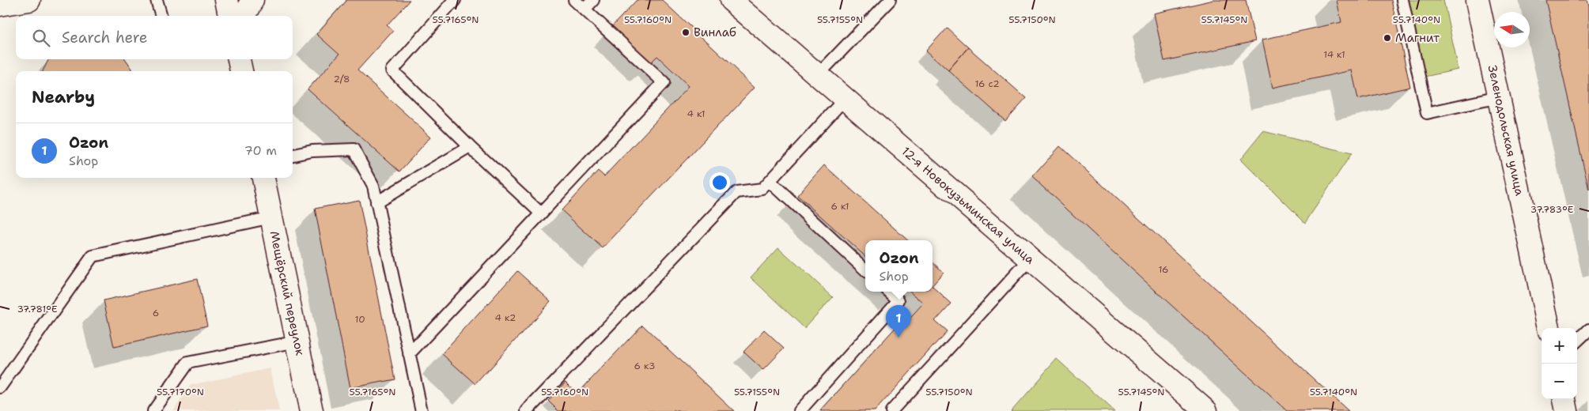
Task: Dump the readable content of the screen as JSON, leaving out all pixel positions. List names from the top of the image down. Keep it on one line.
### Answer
{"streets":{"street":["Зеленодольская улица","12-я Новокузьминская улица","Мещёрский переулок"]},"places":["Винлаб","Магнит"],"house_numbers":["14 к1","2/8","16 с2","4 к1","6 к1","16","6","4 к2","10","6 к3"],"north":"left","page":{"search":"Search here","heading":"Nearby","list":[{"mark":"1","name":"Ozon","note":"Shop","value":"70 m"}],"popup":["Ozon","Shop"],"pins":"1","map_buttons":["+","−"]},"coordinates":["55.7165°N","55.7160°N","55.7155°N","55.7150°N","55.7145°N","55.7140°N","37.783°E","37.781°E","55.7170°N"]}
